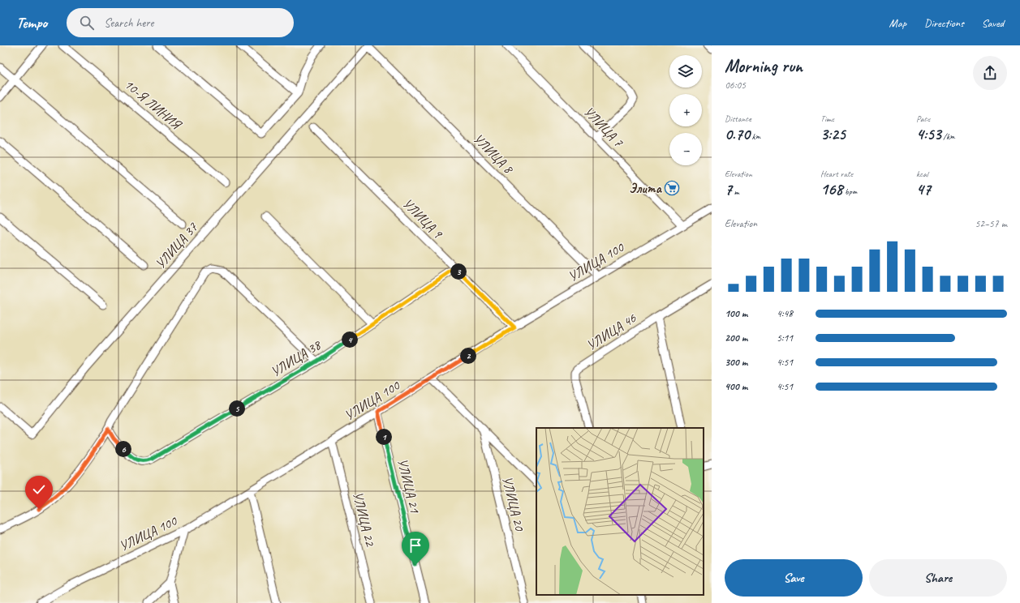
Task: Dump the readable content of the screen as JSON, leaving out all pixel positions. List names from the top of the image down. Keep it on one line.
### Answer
{"streets":{"street":["10-Я ЛИНИЯ","УЛИЦА 7","УЛИЦА 8","УЛИЦА 9","УЛИЦА 37","УЛИЦА 100","УЛИЦА 46","УЛИЦА 38","УЛИЦА 21","УЛИЦА 20","УЛИЦА 22"]},"crossings":[["УЛИЦА 7","УЛИЦА 100"],["УЛИЦА 8","УЛИЦА 37"],["УЛИЦА 8","УЛИЦА 100"],["УЛИЦА 9","УЛИЦА 100"],["УЛИЦА 9","УЛИЦА 38"],["УЛИЦА 100","УЛИЦА 21"],["УЛИЦА 100","УЛИЦА 22"]],"places":{"supermarket":["Элита"]},"page":{"header":"Tempo","search":"Search here","nav":["Map","Directions","Saved"],"heading":["Morning run","06:05"],"map_buttons":["+","−"],"stats":[["Distance","0.70 km"],["Time","3:25"],["Pace","4:53 /km"],["Elevation","7 m"],["Heart rate","168 bpm"],["kcal","47"]],"chart":["Elevation","52–57 m"],"pins":["3","4","2","5","1","6"],"list":[{"name":"100 m","note":"4:48"},{"name":"200 m","note":"5:11"},{"name":"300 m","note":"4:51"},{"name":"400 m","note":"4:51"}],"buttons":["Save","Share"]}}
